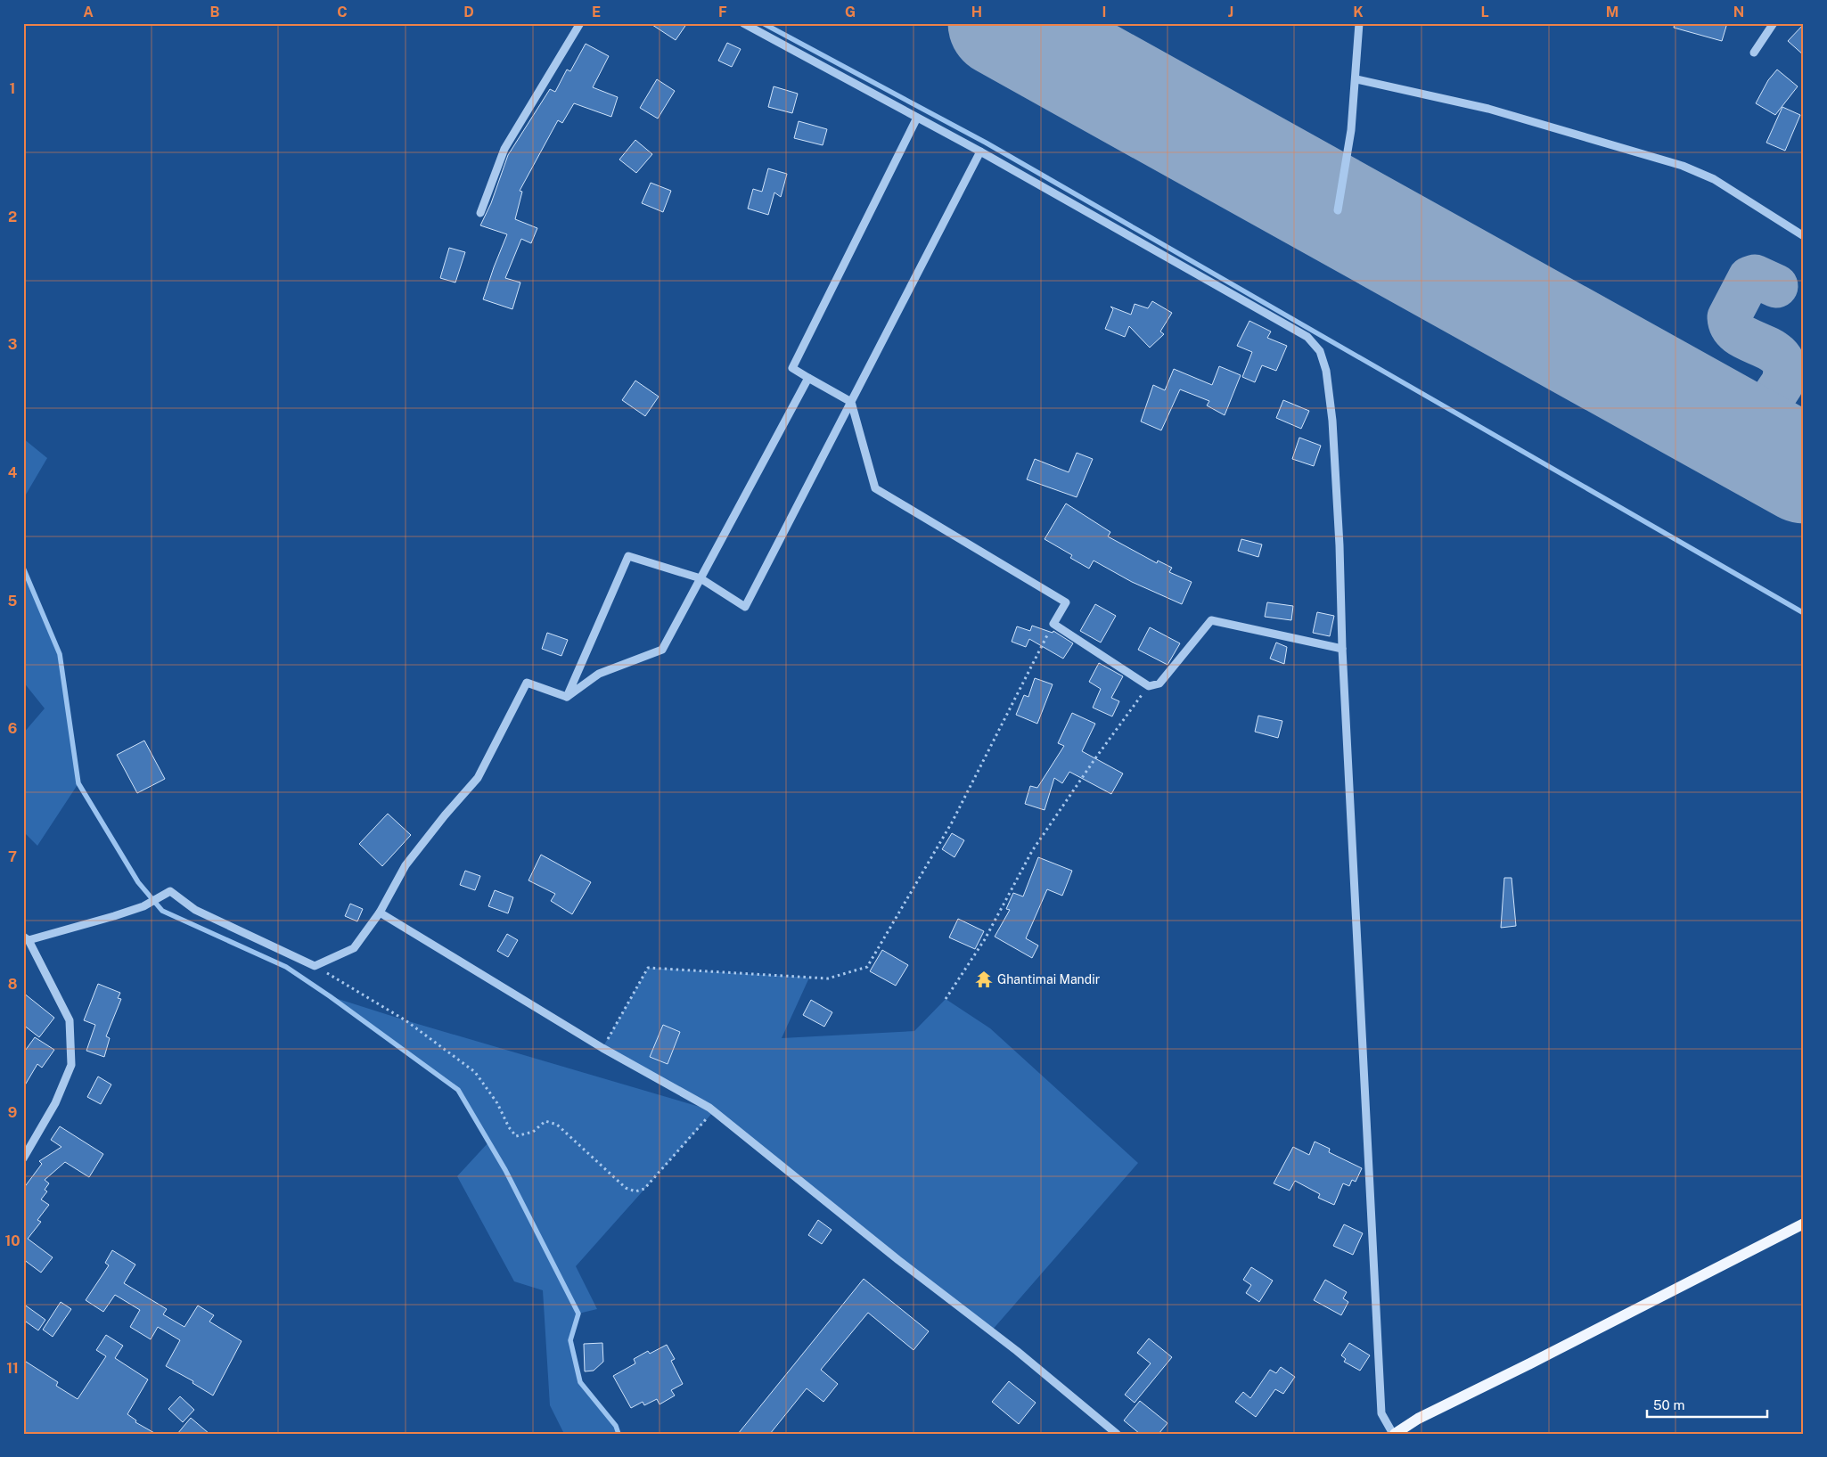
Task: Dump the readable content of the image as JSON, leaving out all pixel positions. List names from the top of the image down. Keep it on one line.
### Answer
{"places":{"temple":["Ghantimai Mandir"]},"scale_bar":"50 m","grid":{"columns":["A","B","C","D","E","F","G","H","I","J","K","L","M","N"],"rows":["1","2","3","4","5","6","7","8","9","10","11"]}}
